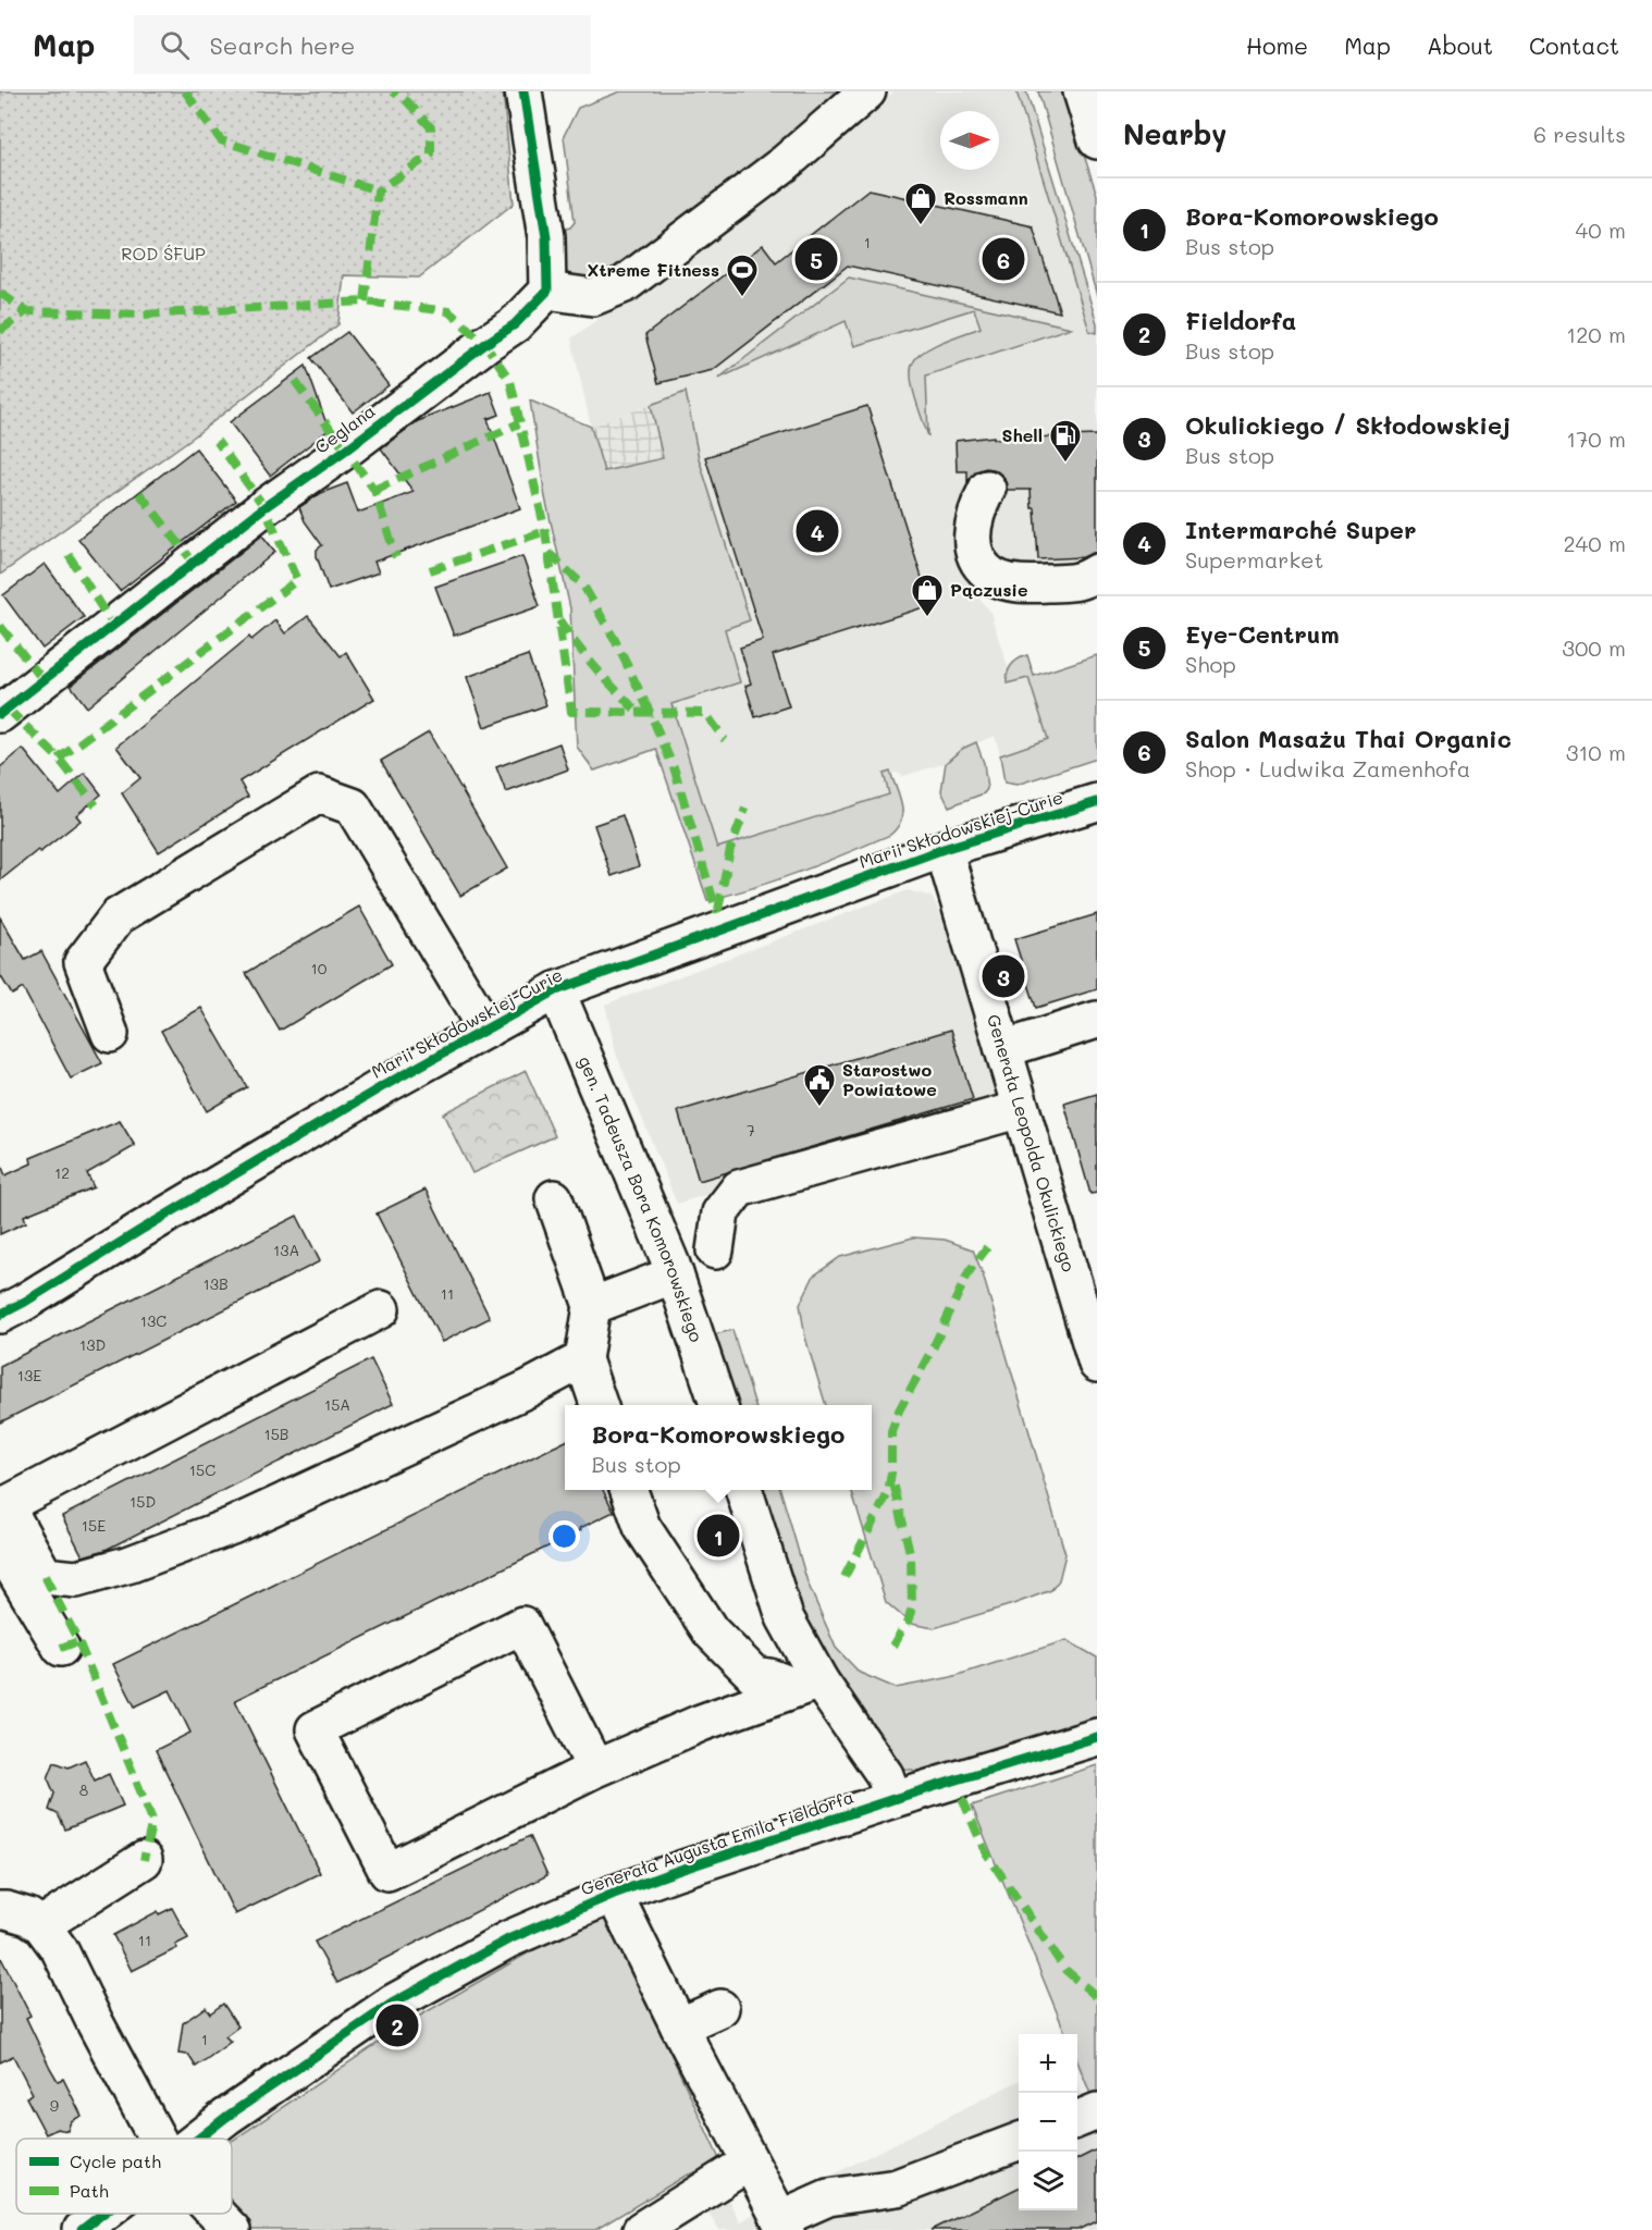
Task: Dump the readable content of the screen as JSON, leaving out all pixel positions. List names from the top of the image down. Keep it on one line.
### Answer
{"streets":{"street":["Ceglana","Marii Skłodowskiej-Curie","Generała Leopolda Okulickiego","gen. Tadeusza Bora Komorowskiego","Generała Augusta Emila Fieldorfa"]},"crossings":[["Marii Skłodowskiej-Curie","Generała Leopolda Okulickiego"],["Marii Skłodowskiej-Curie","gen. Tadeusza Bora Komorowskiego"]],"parks":["ROD ŚFUP"],"places":{"shop":["Rossmann","Pączusie"],"sports":["Xtreme Fitness"],"fuel station":["Shell"],"public building":["Starostwo Powiatowe"]},"house_numbers":["1","10","7","12","13A","13B","11","13C","13D","13E","15A","15B","15C","15D","15E","8","11","1","9"],"legend":["Cycle path","Path"],"north":"right","page":{"header":"Map","search":"Search here","nav":["Home","Map","About","Contact"],"heading":["Nearby","6 results"],"list":[{"mark":"1","name":"Bora-Komorowskiego","note":"Bus stop","value":"40 m"},{"mark":"2","name":"Fieldorfa","note":"Bus stop","value":"120 m"},{"mark":"3","name":"Okulickiego / Skłodowskiej","note":"Bus stop","value":"170 m"},{"mark":"4","name":"Intermarché Super","note":"Supermarket","value":"240 m"},{"mark":"5","name":"Eye-Centrum","note":"Shop","value":"300 m"},{"mark":"6","name":"Salon Masażu Thai Organic","note":"Shop · Ludwika Zamenhofa","value":"310 m"}],"pins":["5","6","4","3","1","2"],"popup":["Bora-Komorowskiego","Bus stop"],"map_buttons":["+","−"]}}
